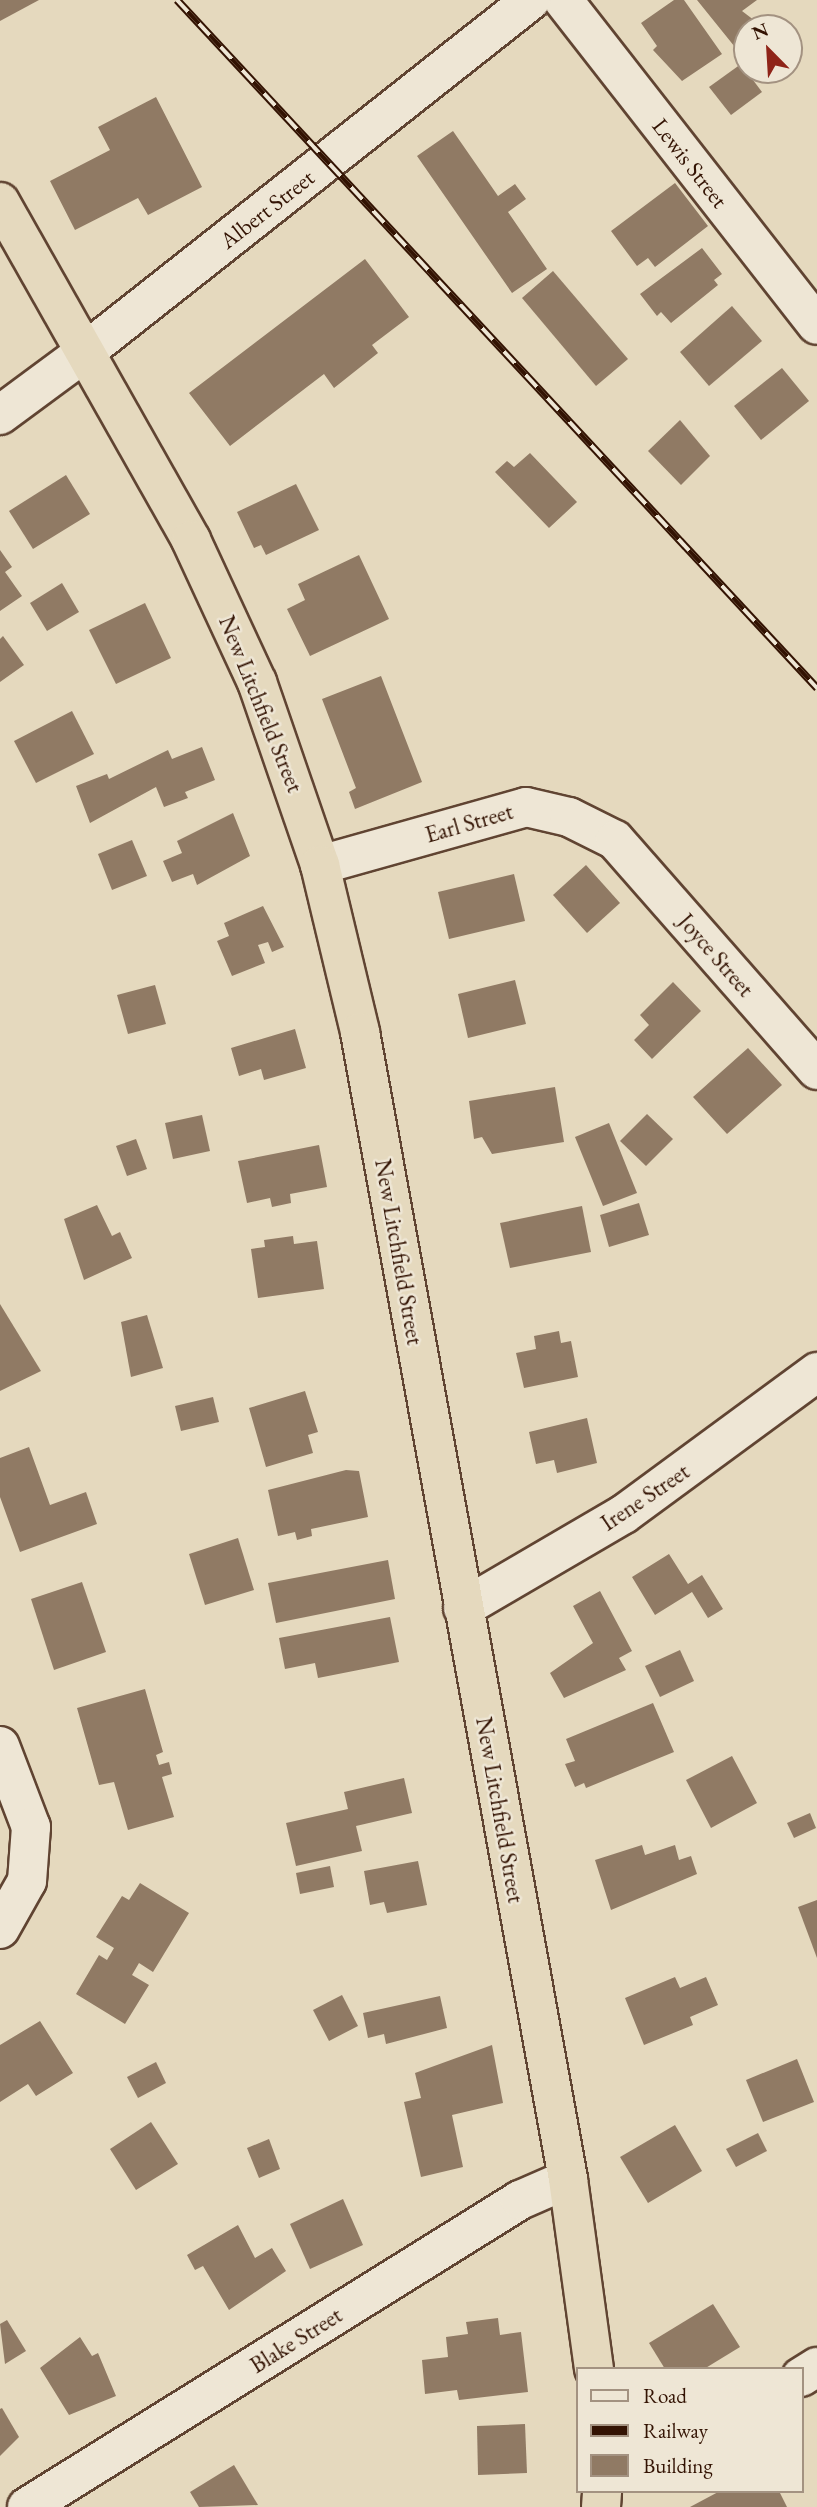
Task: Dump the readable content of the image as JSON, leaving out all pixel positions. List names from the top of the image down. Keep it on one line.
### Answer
{"streets":{"highway":["New Litchfield Street"],"street":["Lewis Street","Albert Street","Earl Street","Joyce Street","Irene Street","Blake Street"]},"crossings":[["Albert Street","New Litchfield Street"],["New Litchfield Street","Earl Street"],["New Litchfield Street","Irene Street"],["New Litchfield Street","Blake Street"],["Earl Street","Joyce Street"]],"legend":["Road","Railway","Building"],"north":"top left"}
